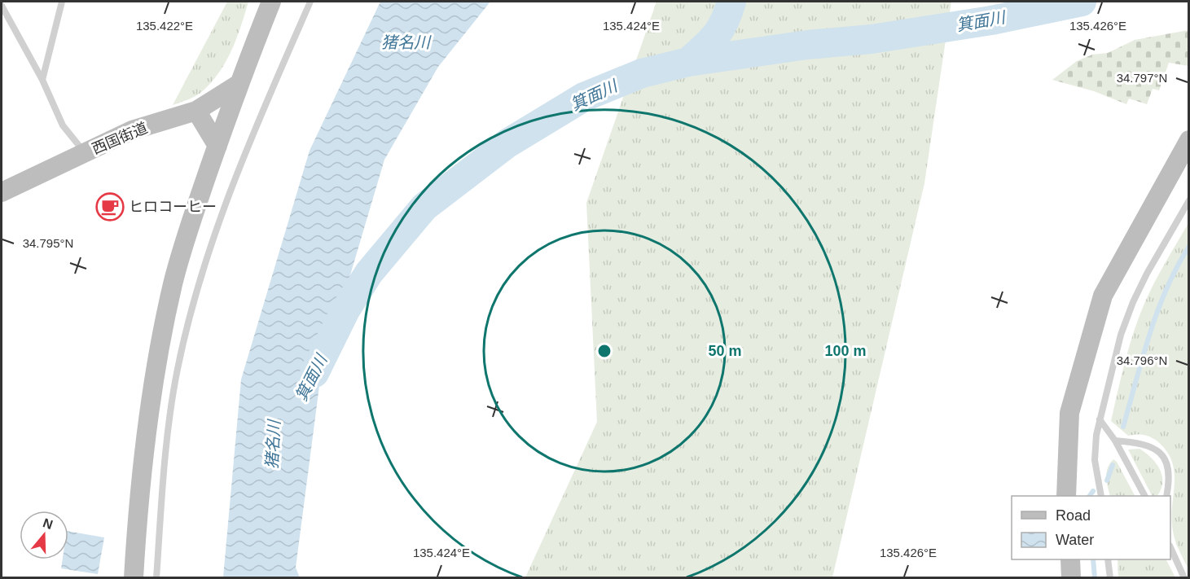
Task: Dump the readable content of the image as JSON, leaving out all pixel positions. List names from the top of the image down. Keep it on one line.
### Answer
{"streets":{"street":["西国街道"]},"water":["箕面川","猪名川"],"places":{"cafe":["ヒロコーヒー"]},"legend":["Road","Water"],"north":"top","coordinates":["135.422°E","135.424°E","135.426°E","34.797°N","34.795°N","34.796°N"],"rings":["50 m","100 m"]}
